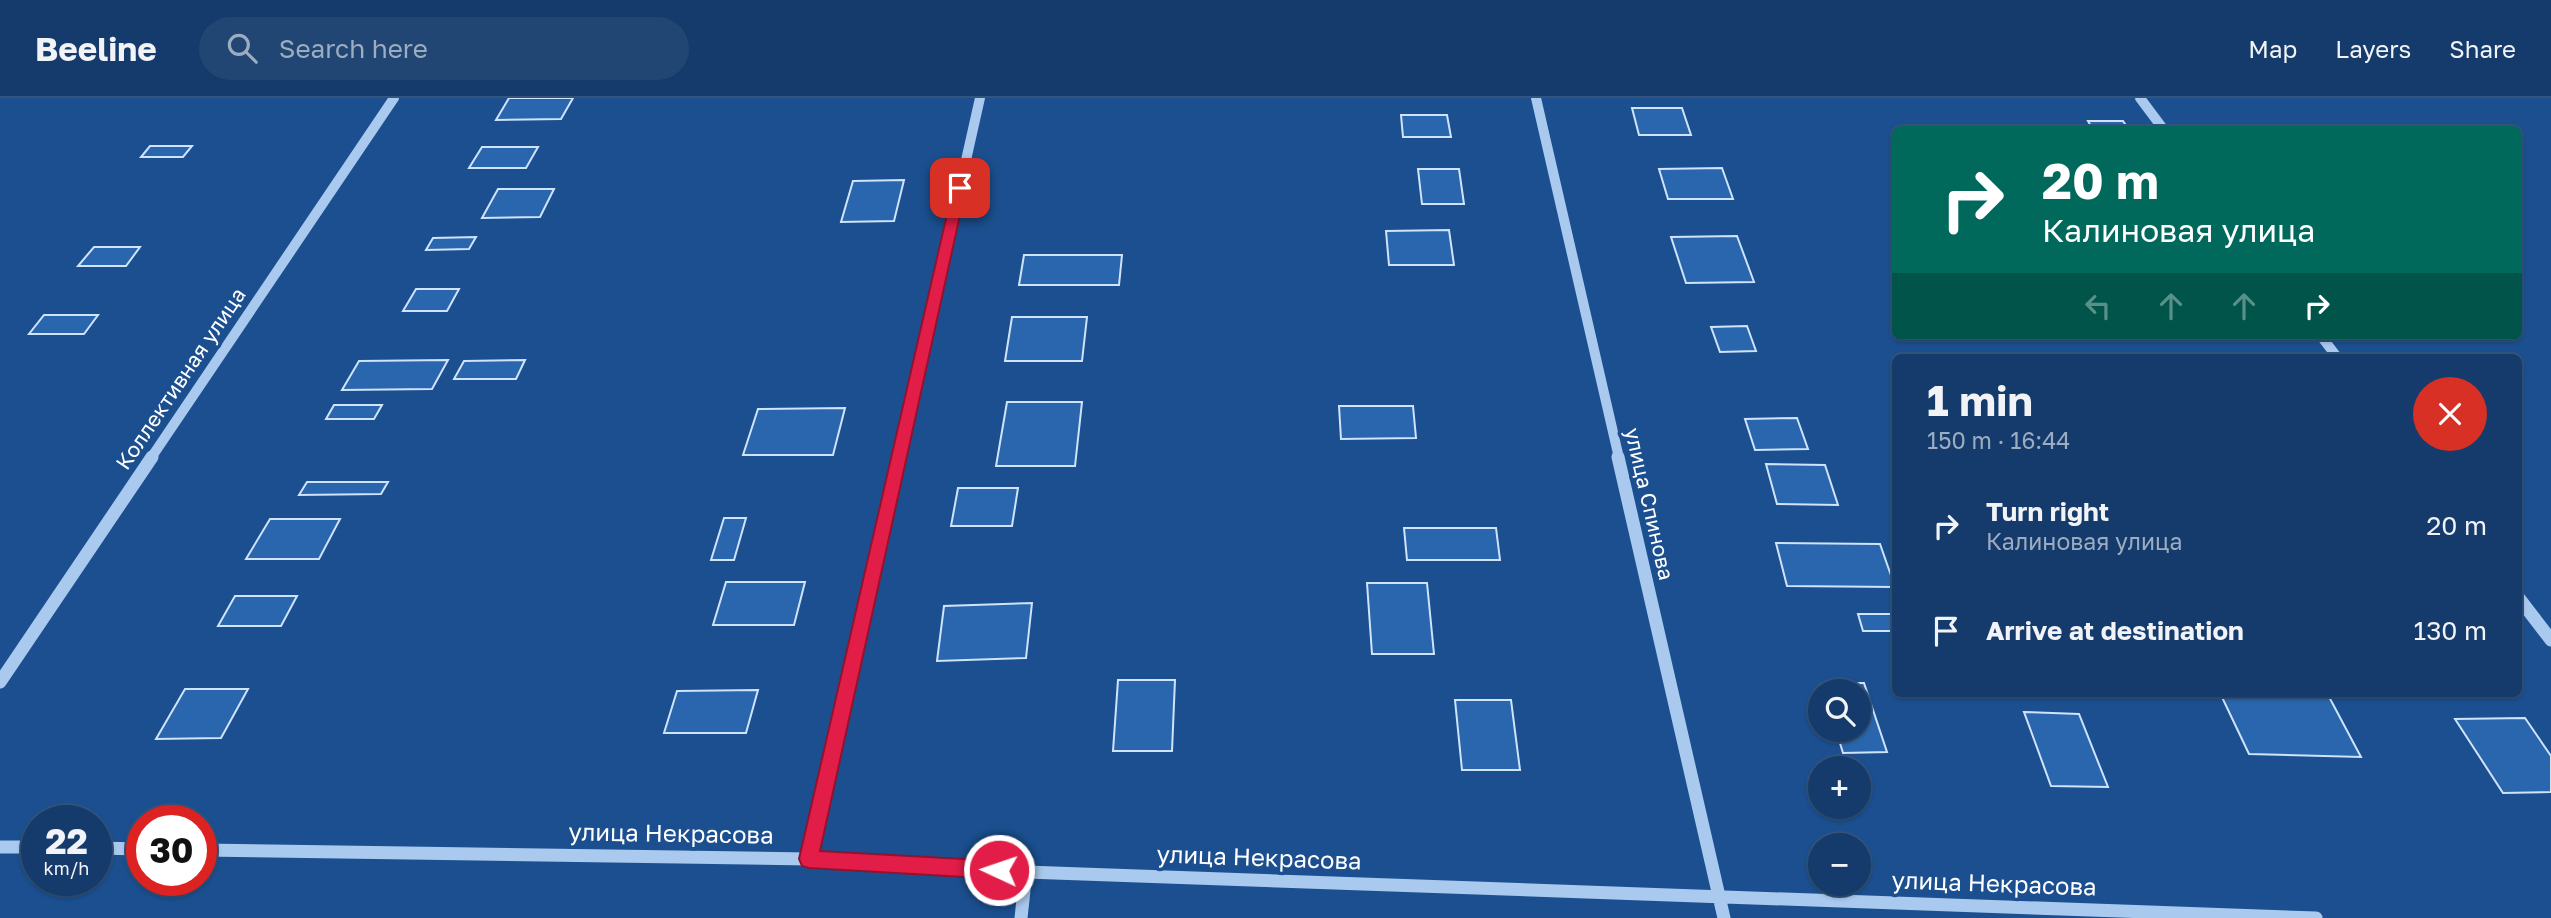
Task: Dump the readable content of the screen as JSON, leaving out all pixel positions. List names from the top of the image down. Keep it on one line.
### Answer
{"streets":{"street":["Коллективная улица","улица Спинова","улица Некрасова"]},"crossings":[["улица Спинова","улица Некрасова"]],"page":{"header":"Beeline","search":"Search here","nav":["Map","Layers","Share"],"turn":["20 m","Калиновая улица"],"heading":["1 min","150 m · 16:44"],"list":[{"name":"Turn right","note":"Калиновая улица","value":"20 m"},{"name":"Arrive at destination","value":"130 m"}],"map_buttons":["+","−"],"speed":"22 km/h","limit":"30"}}
